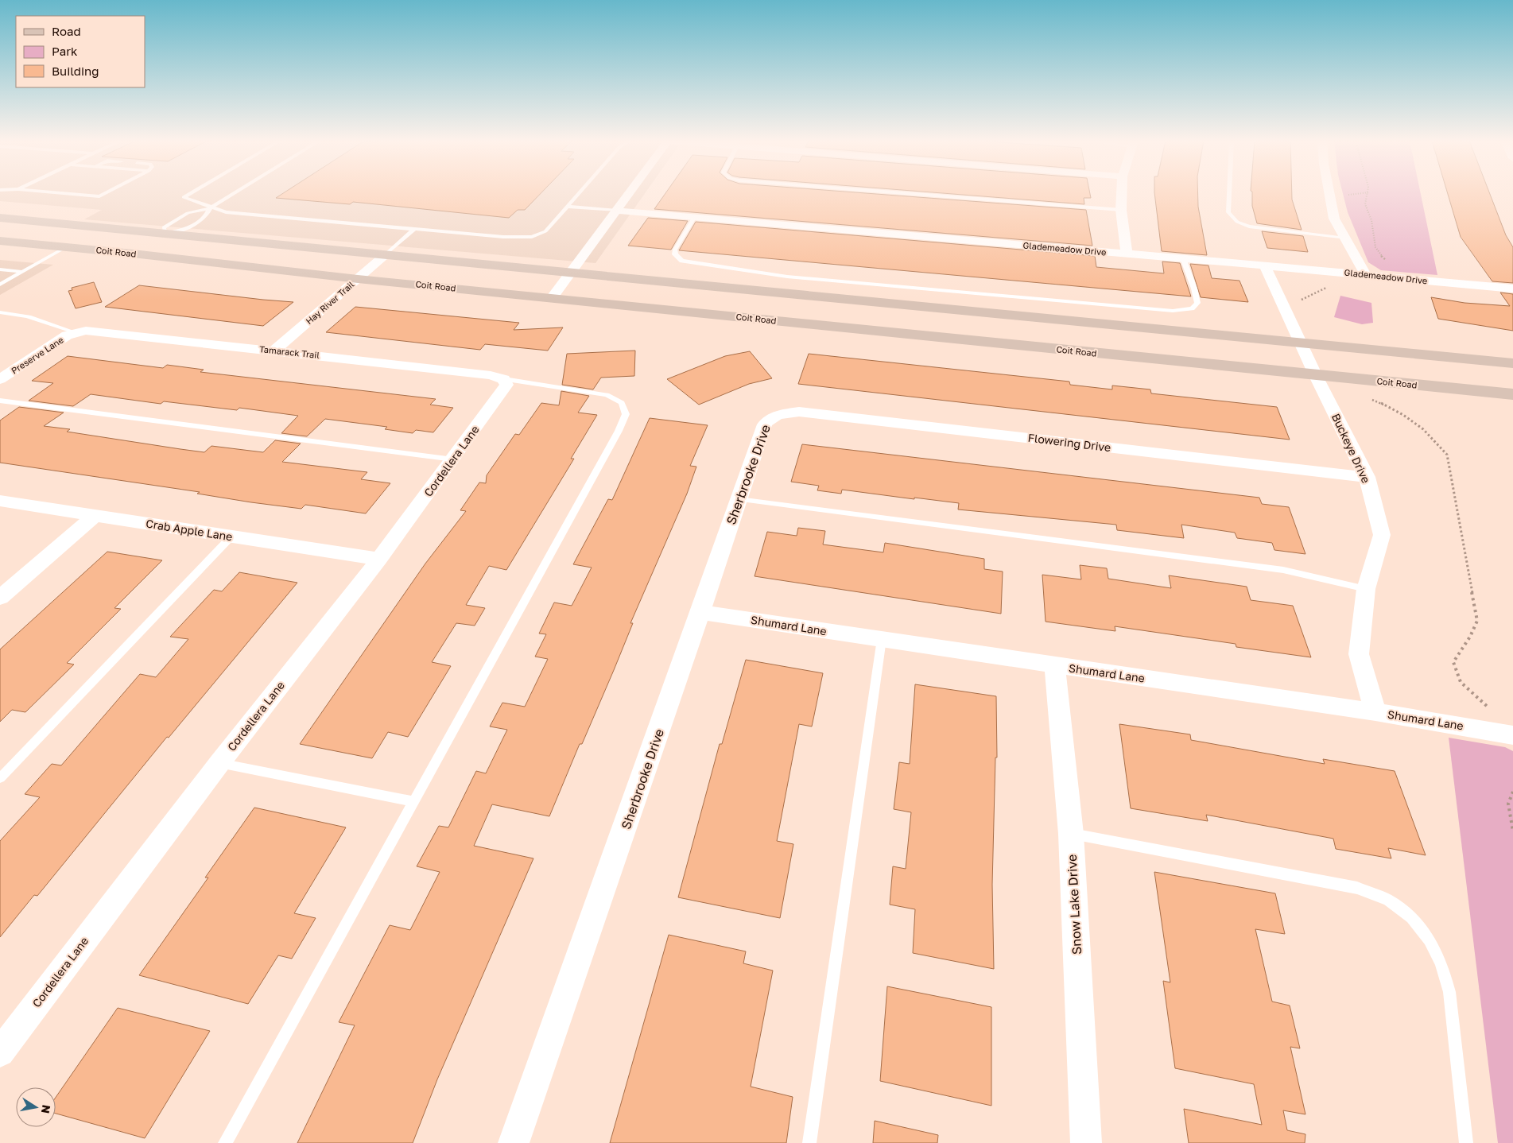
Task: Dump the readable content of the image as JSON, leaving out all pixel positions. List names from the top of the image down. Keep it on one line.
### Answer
{"streets":{"main road":["Coit Road"],"street":["Glademeadow Drive","Hay River Trail","Tamarack Trail","Preserve Lane","Flowering Drive","Buckeye Drive","Cordellera Lane","Sherbrooke Drive","Crab Apple Lane","Shumard Lane","Snow Lake Drive"]},"crossings":[["Glademeadow Drive","Buckeye Drive"],["Coit Road","Hay River Trail"],["Coit Road","Buckeye Drive"],["Hay River Trail","Tamarack Trail"],["Tamarack Trail","Preserve Lane"],["Tamarack Trail","Cordellera Lane"],["Flowering Drive","Buckeye Drive"],["Flowering Drive","Sherbrooke Drive"],["Buckeye Drive","Shumard Lane"],["Cordellera Lane","Crab Apple Lane"],["Sherbrooke Drive","Shumard Lane"],["Shumard Lane","Snow Lake Drive"]],"legend":["Road","Park","Building"],"north":"right"}
